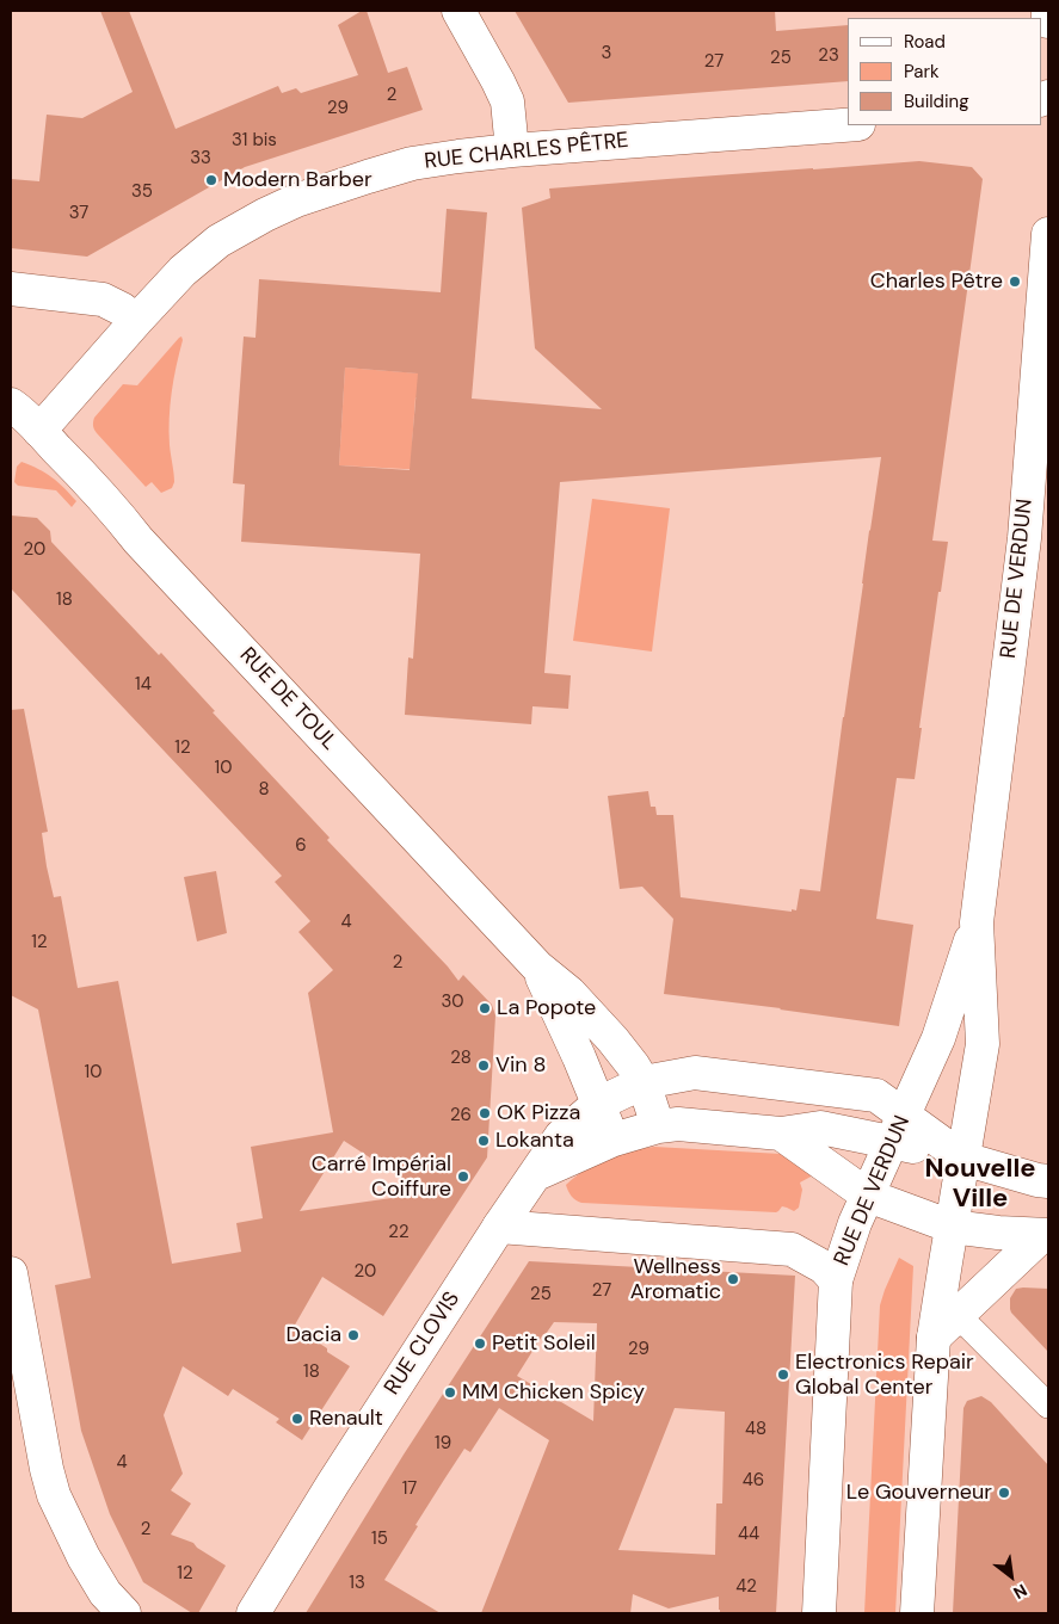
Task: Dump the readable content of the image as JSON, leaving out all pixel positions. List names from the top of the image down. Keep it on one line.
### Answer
{"streets":{"main road":["RUE CHARLES PÊTRE","RUE DE VERDUN","RUE DE TOUL","RUE CLOVIS"]},"crossings":[["RUE CHARLES PÊTRE","RUE DE TOUL"],["RUE DE VERDUN","RUE CLOVIS"],["RUE DE TOUL","RUE CLOVIS"]],"districts":["Nouvelle Ville"],"places":["Modern Barber","Charles Pêtre","La Popote","Vin 8","OK Pizza","Lokanta","Carré Impérial Coiffure","Wellness Aromatic","Dacia","Petit Soleil","Electronics Repair Global Center","MM Chicken Spicy","Renault","Le Gouverneur"],"house_numbers":["3","23","25","27","2","29","31 bis","33","35","37","20","18","14","12","10","8","6","4","12","2","30","28","10","26","22","20","27","25","29","18","48","19","4","46","17","2","44","15","12","13","42"],"legend":["Road","Park","Building"],"north":"bottom right"}
